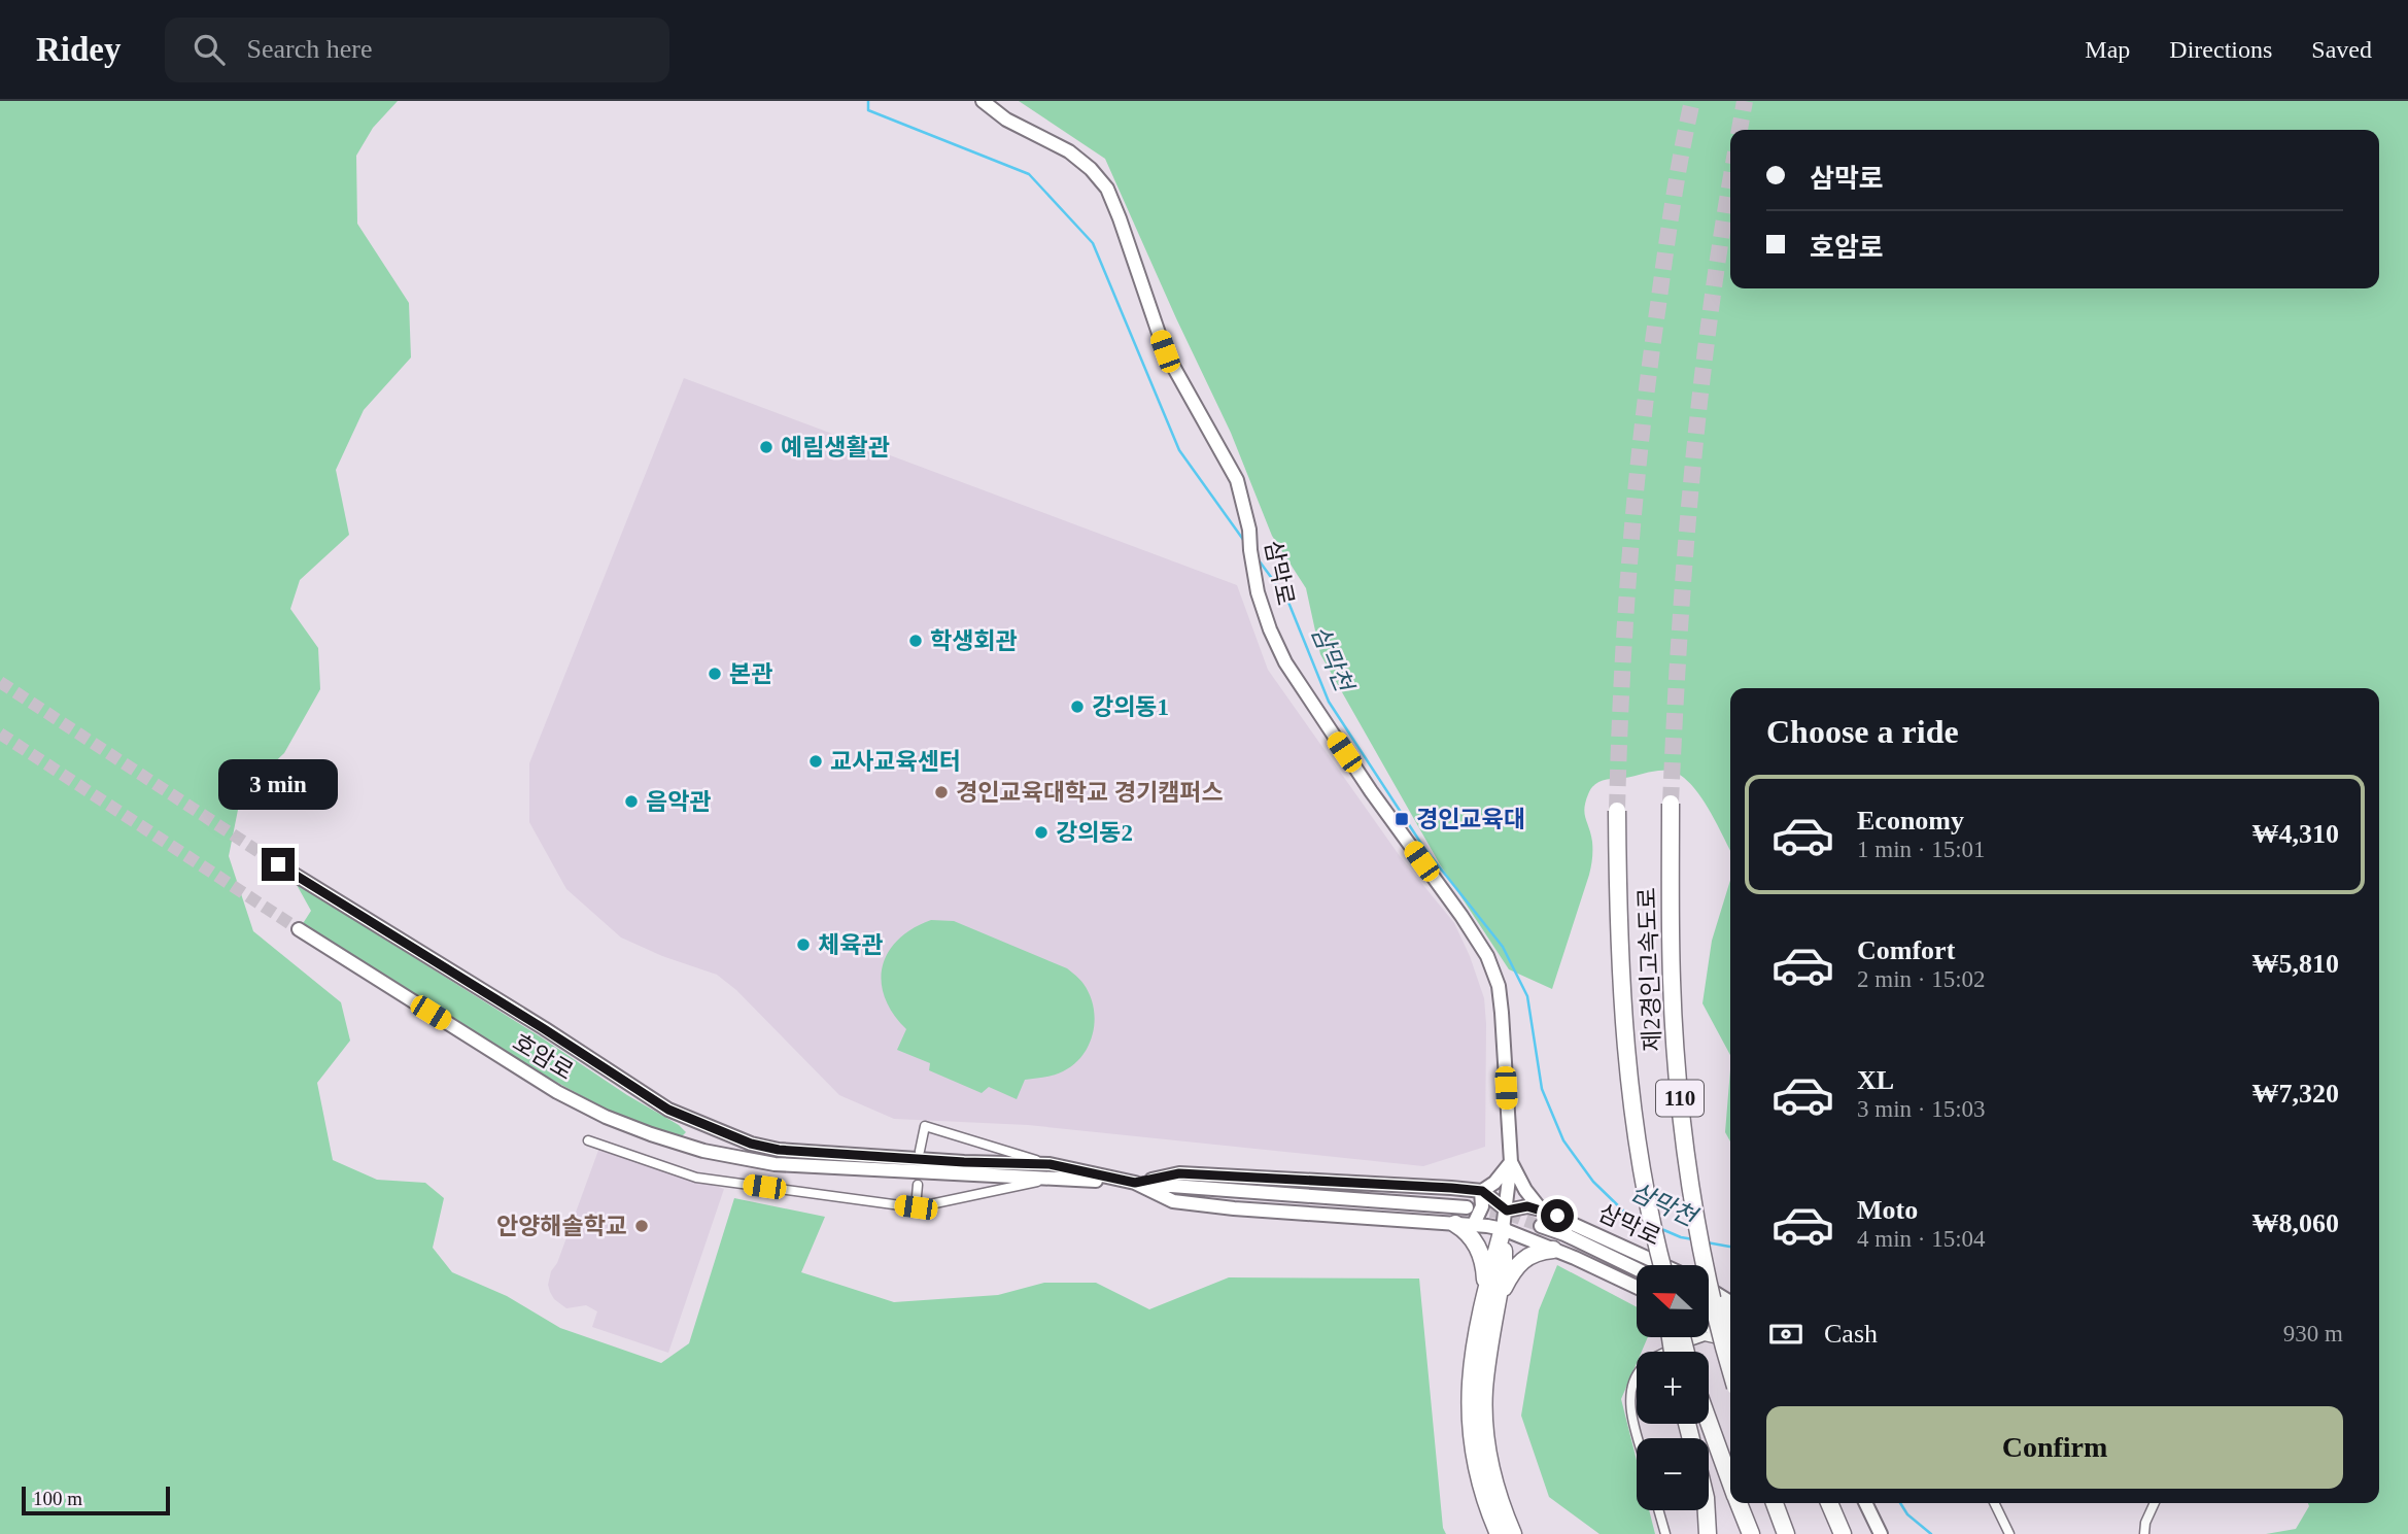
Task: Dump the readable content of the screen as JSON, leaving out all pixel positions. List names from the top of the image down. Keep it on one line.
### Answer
{"streets":{"highway":["제2경인고속도로","110"],"main road":["삼막로","호암로"]},"crossings":[["삼막로","호암로"]],"water":["삼막천"],"places":{"other":["예림생활관","학생회관","본관","강의동1","교사교육센터","경인교육대학교 경기캠퍼스","음악관","강의동2","체육관","안양해솔학교"],"transit":["경인교육대"]},"scale_bar":"100 m","north":"left","page":{"header":"Ridey","search":"Search here","nav":["Map","Directions","Saved"],"banner":["삼막로","호암로"],"heading":"Choose a ride","bubble":"3 min","list":[{"name":"Economy","note":"1 min · 15:01","value":"₩4,310"},{"name":"Comfort","note":"2 min · 15:02","value":"₩5,810"},{"name":"XL","note":"3 min · 15:03","value":"₩7,320"},{"name":"Moto","note":"4 min · 15:04","value":"₩8,060"}],"map_buttons":["+","−"],"pay":["Cash","930 m"],"buttons":"Confirm","scale":"100 m"}}
